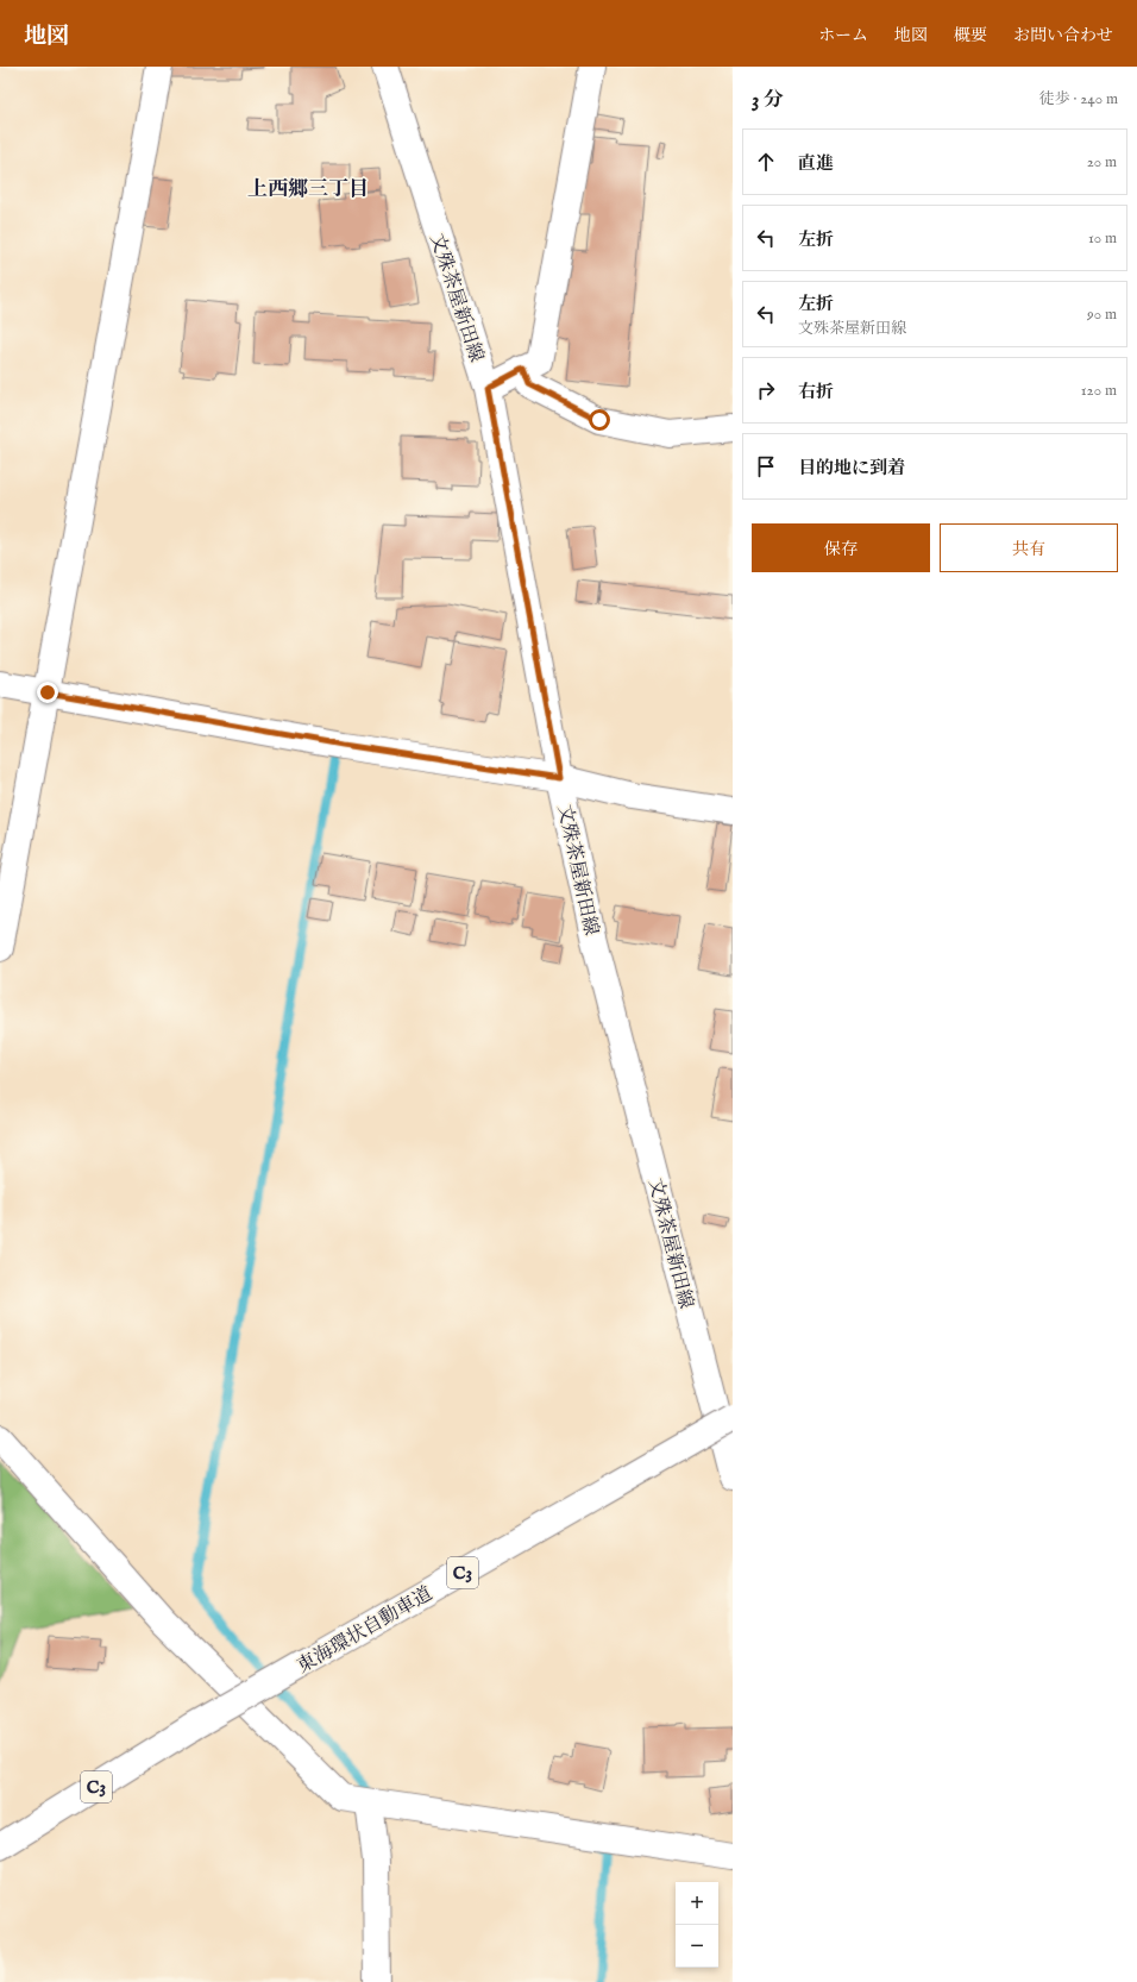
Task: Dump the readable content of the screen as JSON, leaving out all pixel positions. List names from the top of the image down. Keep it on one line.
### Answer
{"streets":{"main road":["文殊茶屋新田線","C3","東海環状自動車道"]},"districts":["上西郷三丁目"],"page":{"header":"地図","nav":["ホーム","地図","概要","お問い合わせ"],"heading":["3 分","徒歩 · 240 m"],"list":[["直進","20 m"],["左折","10 m"],["左折","文殊茶屋新田線","90 m"],["右折","120 m"],"目的地に到着"],"buttons":["保存","共有"],"map_buttons":["+","−"]}}
